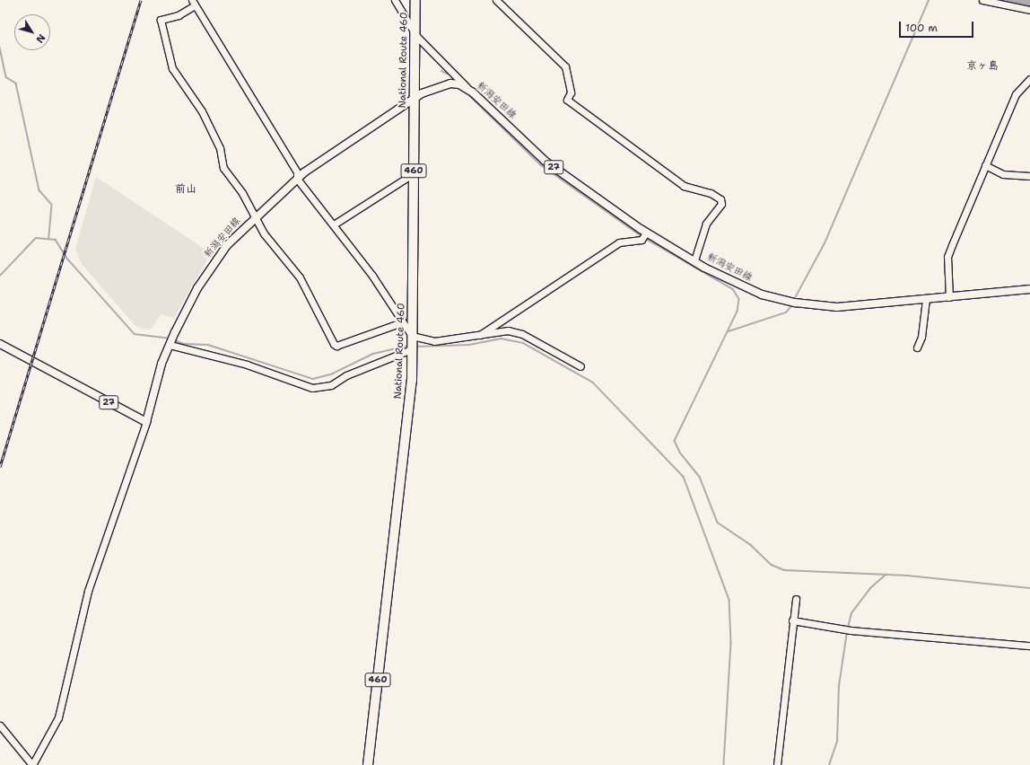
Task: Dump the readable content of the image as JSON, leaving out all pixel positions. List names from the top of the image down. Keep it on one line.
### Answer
{"streets":{"highway":["National Route 460","460"],"main road":["新潟安田線","27"]},"crossings":[["National Route 460","新潟安田線"],["新潟安田線","27"]],"districts":["京ヶ島","前山"],"scale_bar":"100 m","north":"bottom right"}
